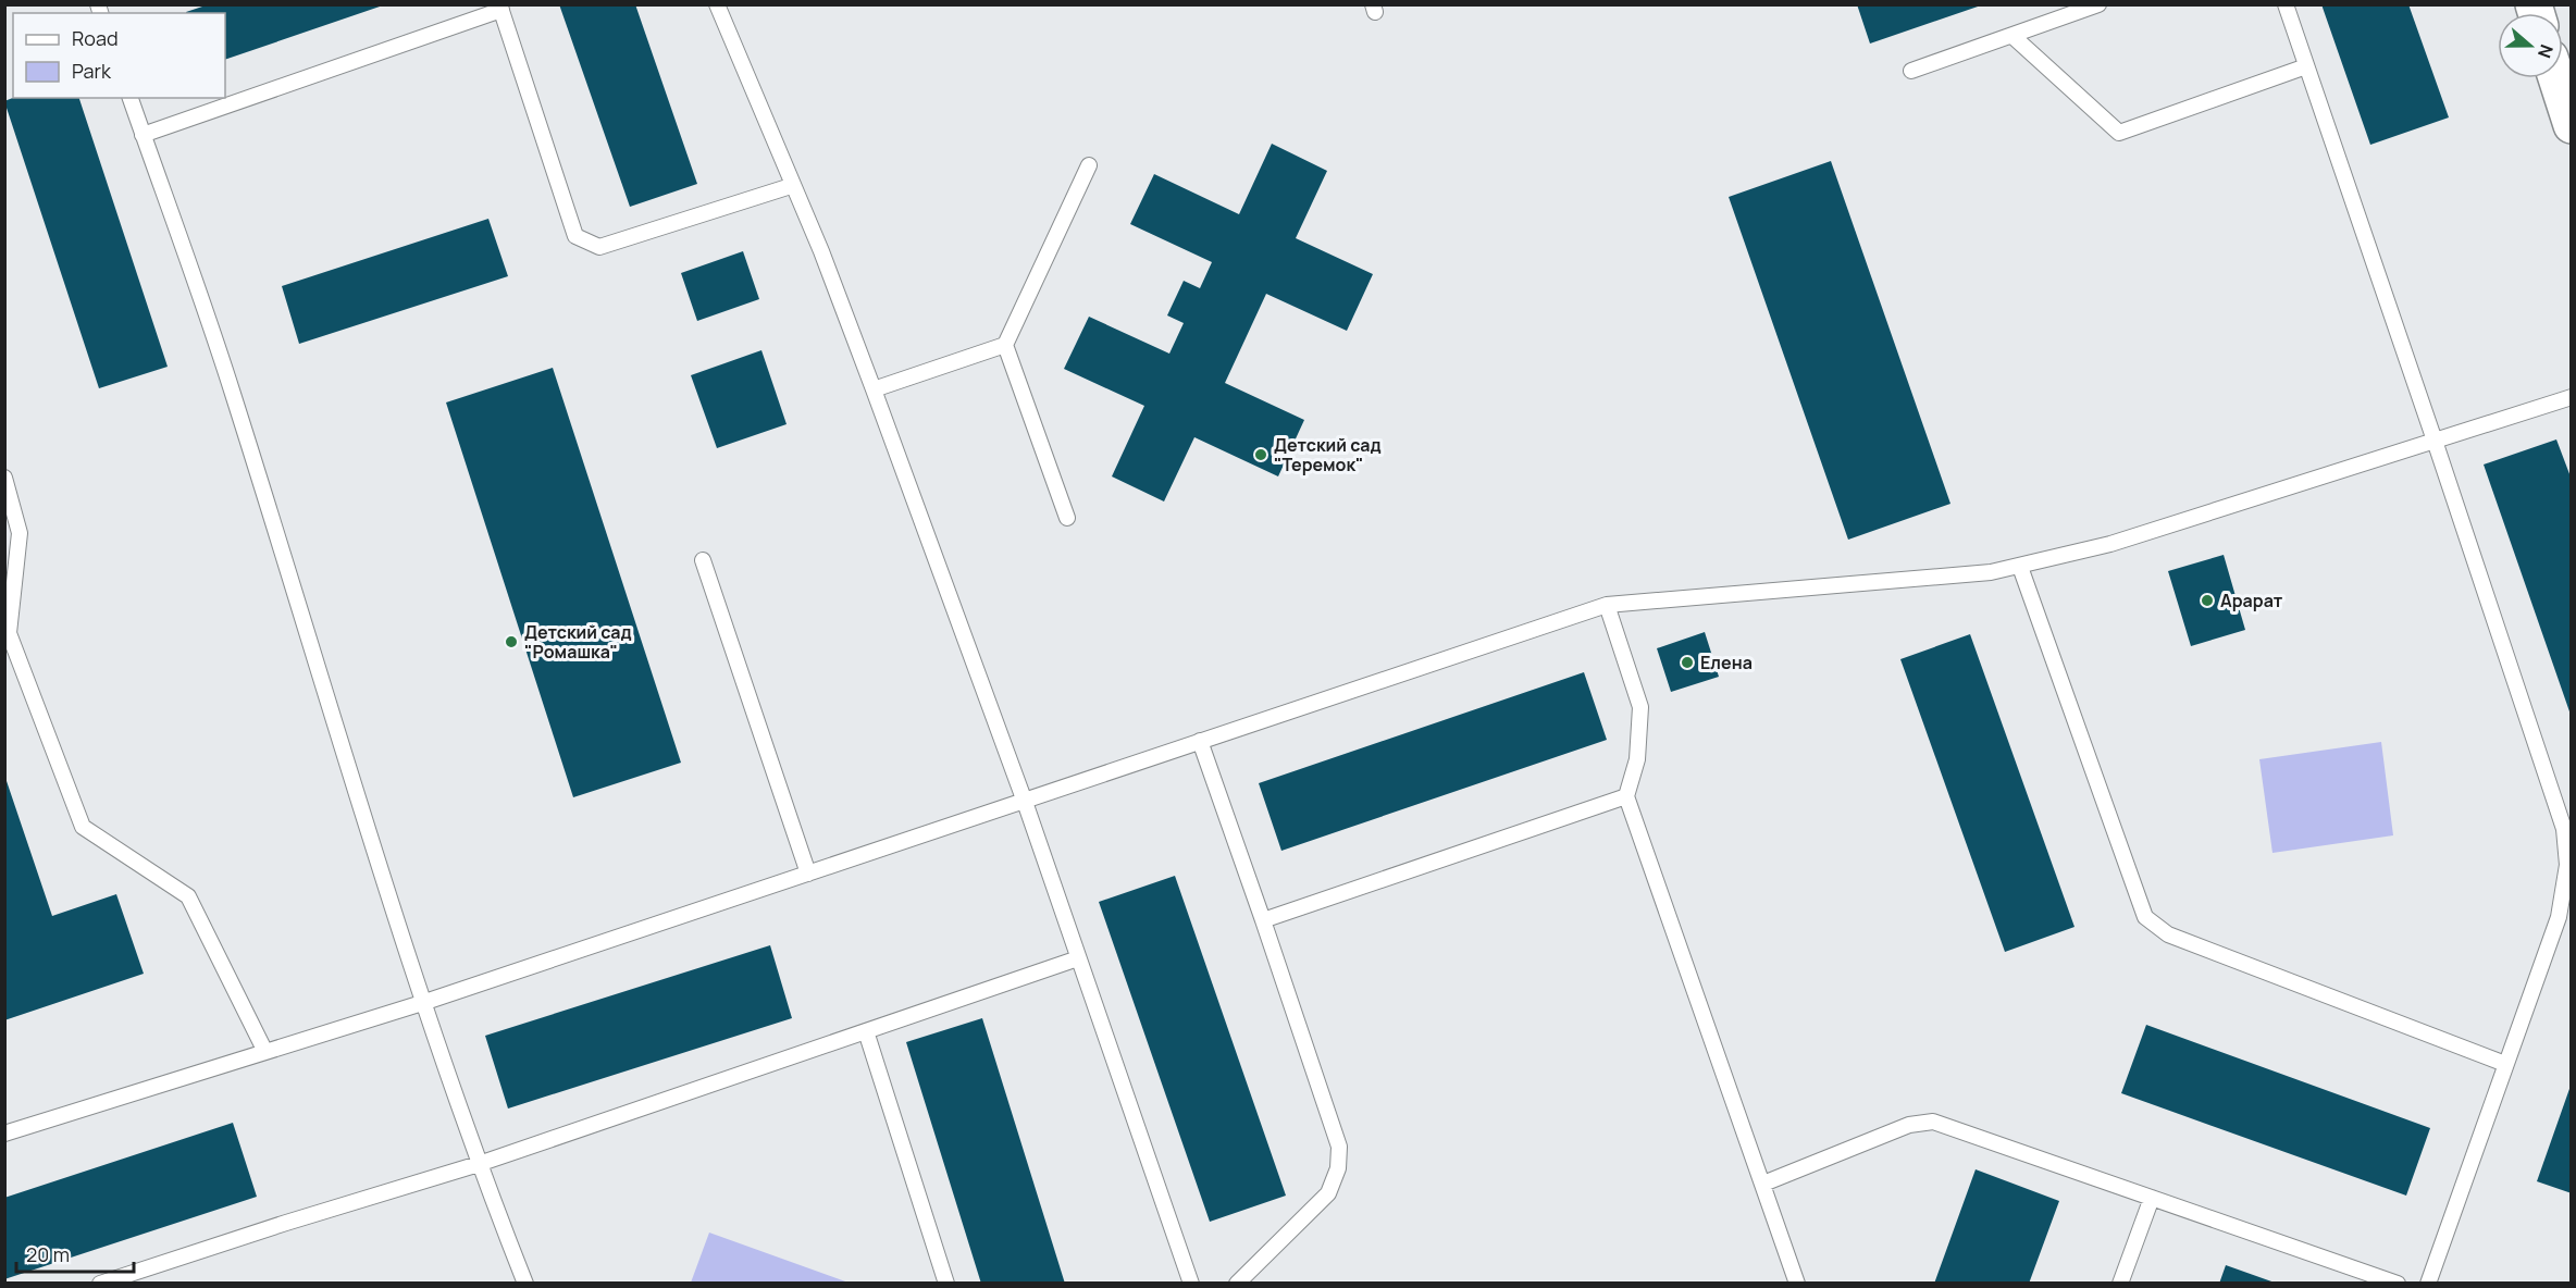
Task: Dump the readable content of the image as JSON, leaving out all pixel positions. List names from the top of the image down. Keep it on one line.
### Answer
{"places":["Детский сад \"Теремок\"","Арарат","Детский сад \"Ромашка\"","Елена"],"legend":["Road","Park"],"scale_bar":"20 m","north":"right"}
